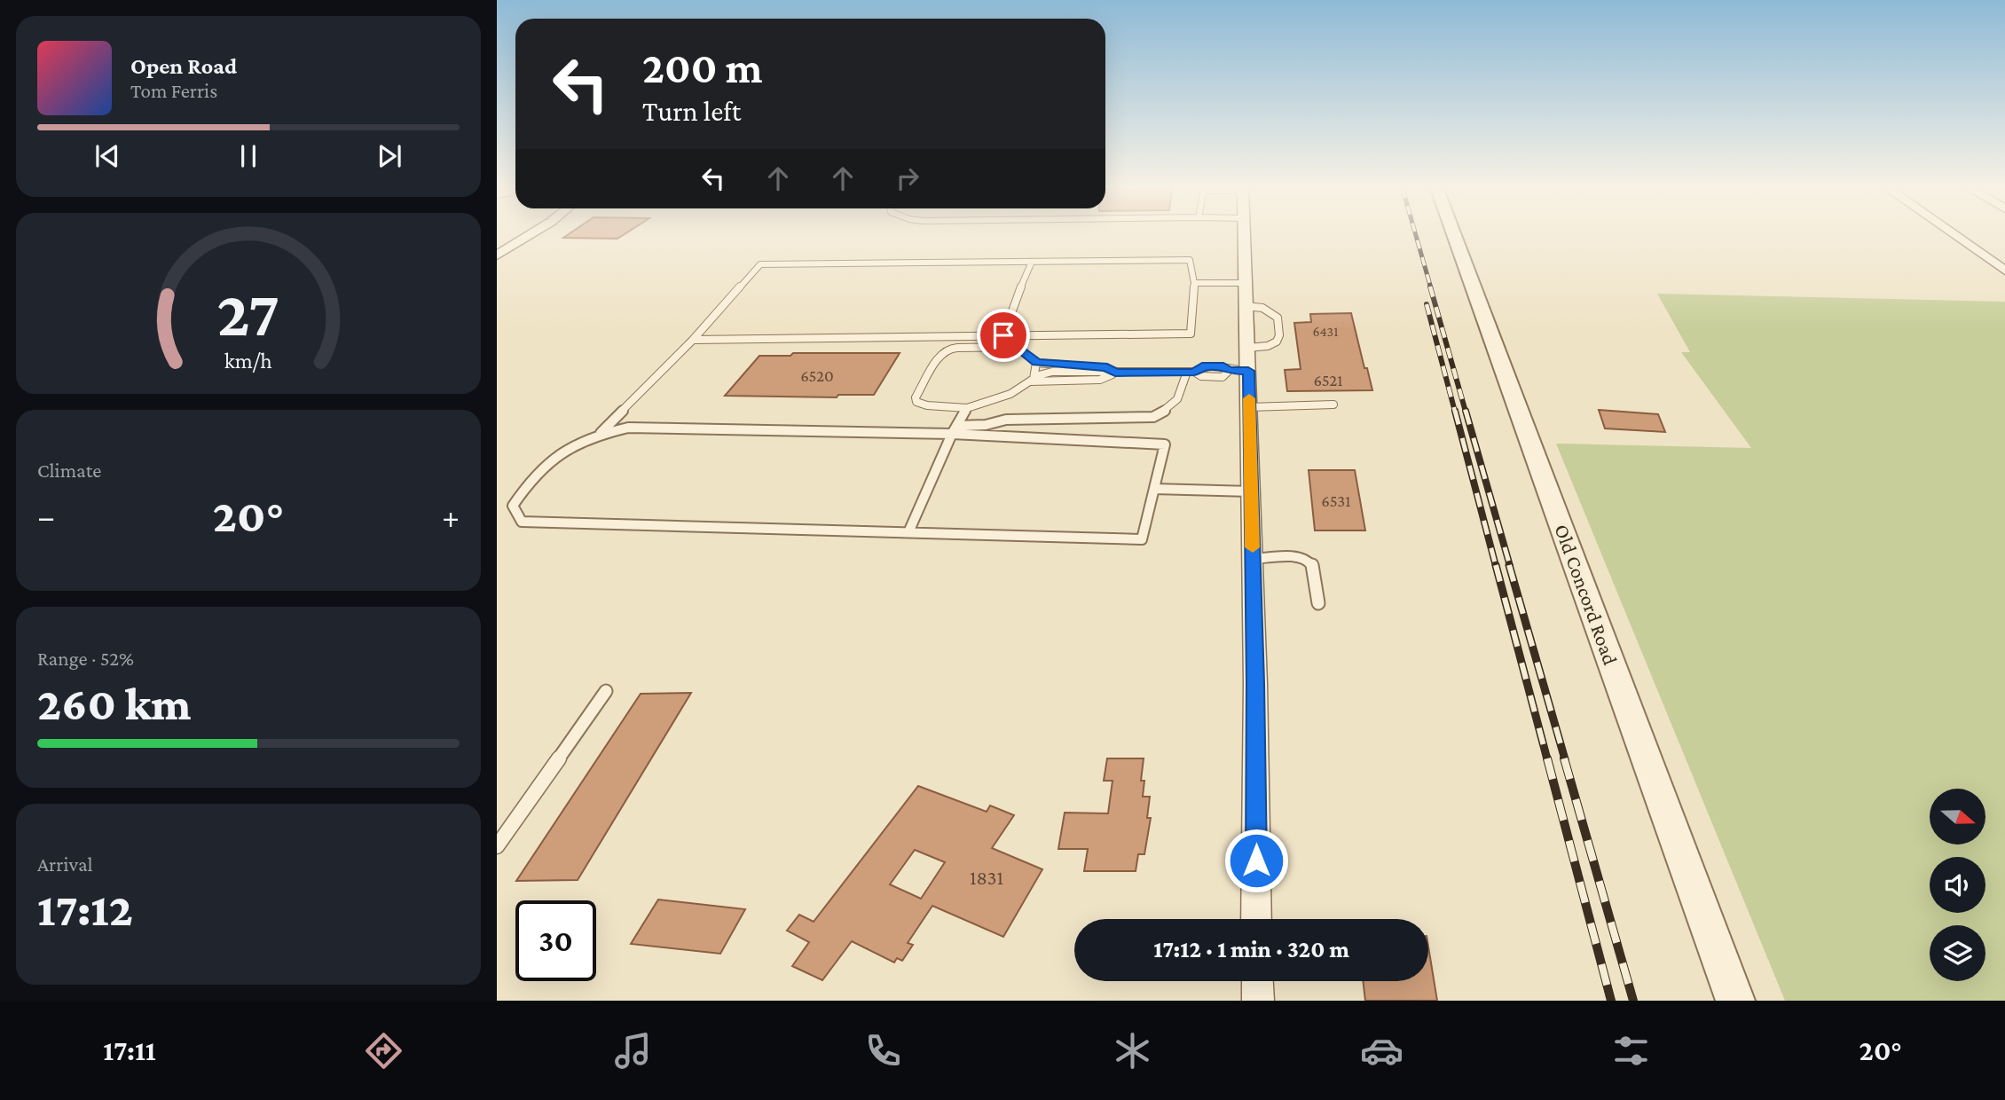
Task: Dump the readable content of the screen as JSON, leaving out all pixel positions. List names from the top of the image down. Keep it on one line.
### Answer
{"streets":{"street":["Old Concord Road"]},"house_numbers":["6431","6520","6521","6531","1831"],"north":"right","page":{"turn":["200 m","Turn left"],"song":["Open Road","Tom Ferris"],"tile":["Climate",["Range · 52%","260 km"],["Arrival","17:12"]],"heat":["−","20°","+"],"limit":"30","trip":"17:12 · 1 min · 320 m","tabs":["17:11","20°"],"gauge":["27","km/h"]}}
